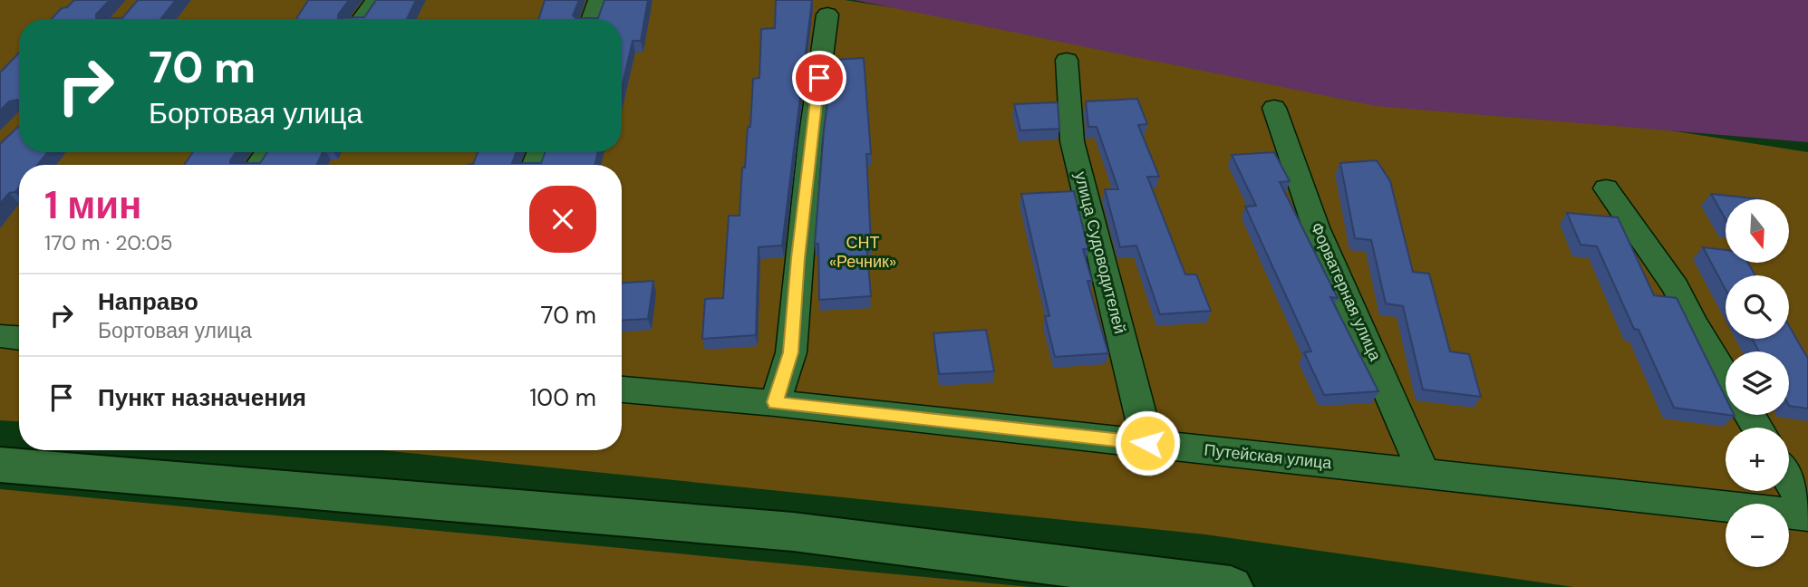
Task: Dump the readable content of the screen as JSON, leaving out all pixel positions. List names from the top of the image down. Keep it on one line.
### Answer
{"streets":{"street":["улица Судоводителей","Форватерная улица","Путейская улица"]},"crossings":[["улица Судоводителей","Путейская улица"],["Форватерная улица","Путейская улица"]],"parks":["СНТ «Речник»"],"north":"bottom","page":{"turn":["70 m","Бортовая улица"],"heading":["1 мин","170 m · 20:05"],"map_buttons":["+","−"],"list":[{"name":"Направо","note":"Бортовая улица","value":"70 m"},{"name":"Пункт назначения","value":"100 m"}]}}
